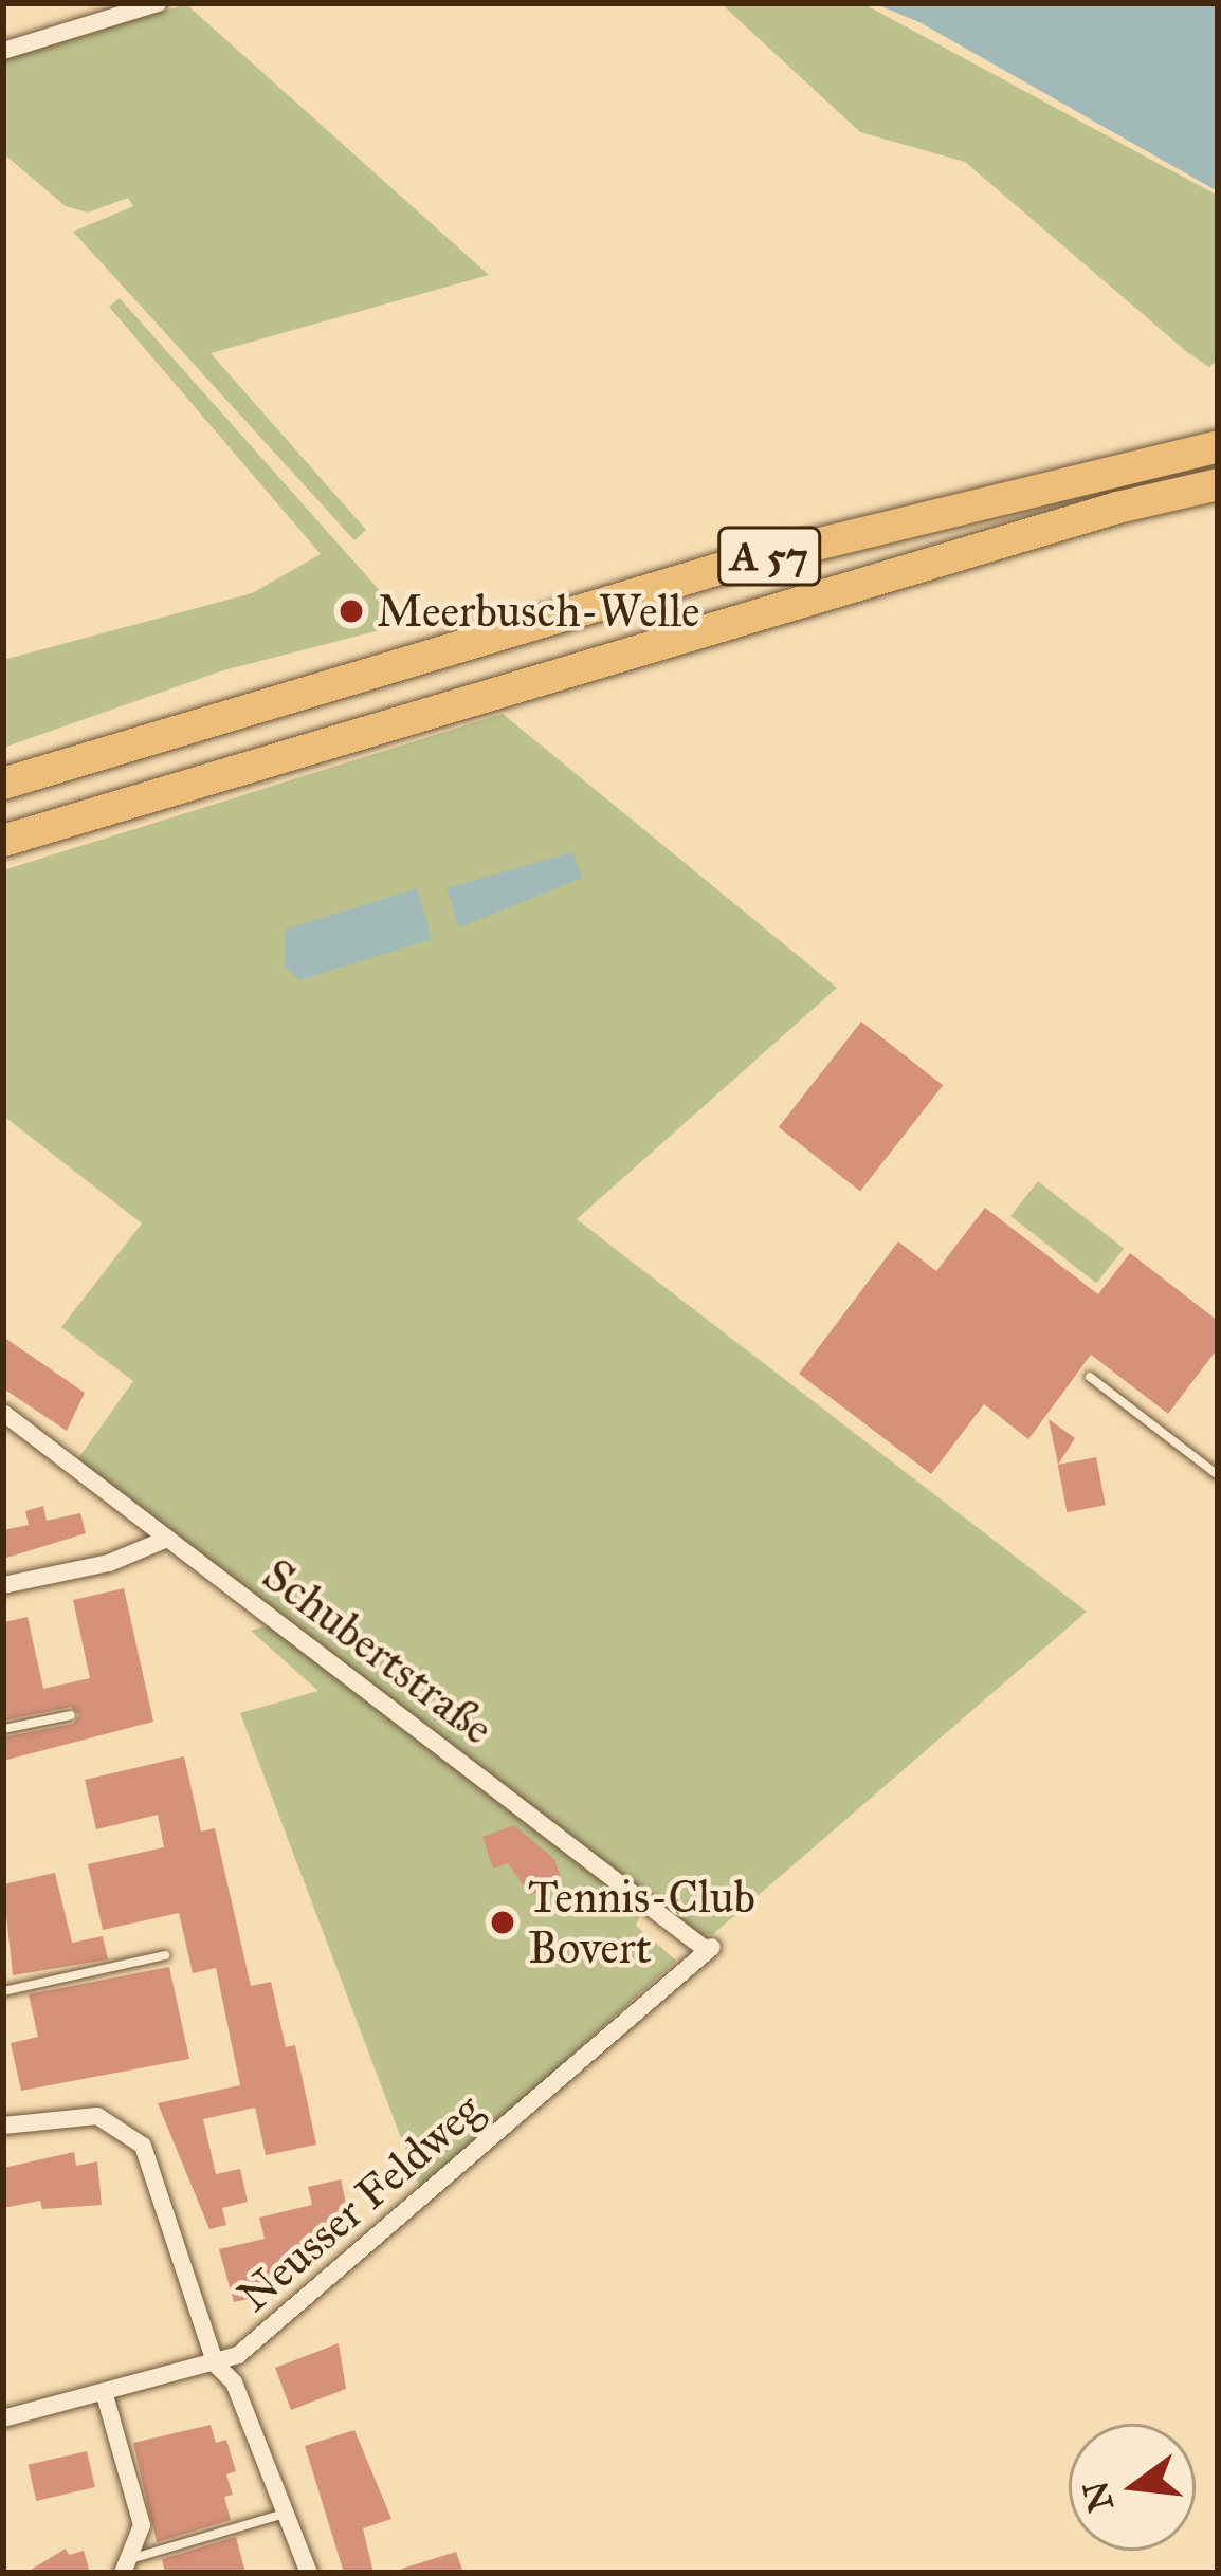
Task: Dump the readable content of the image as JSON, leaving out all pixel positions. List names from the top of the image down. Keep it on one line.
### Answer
{"streets":{"highway":["A 57"],"street":["Schubertstraße","Neusser Feldweg"]},"crossings":[["Schubertstraße","Neusser Feldweg"]],"places":["Meerbusch-Welle","Tennis-Club Bovert"],"north":"left"}
